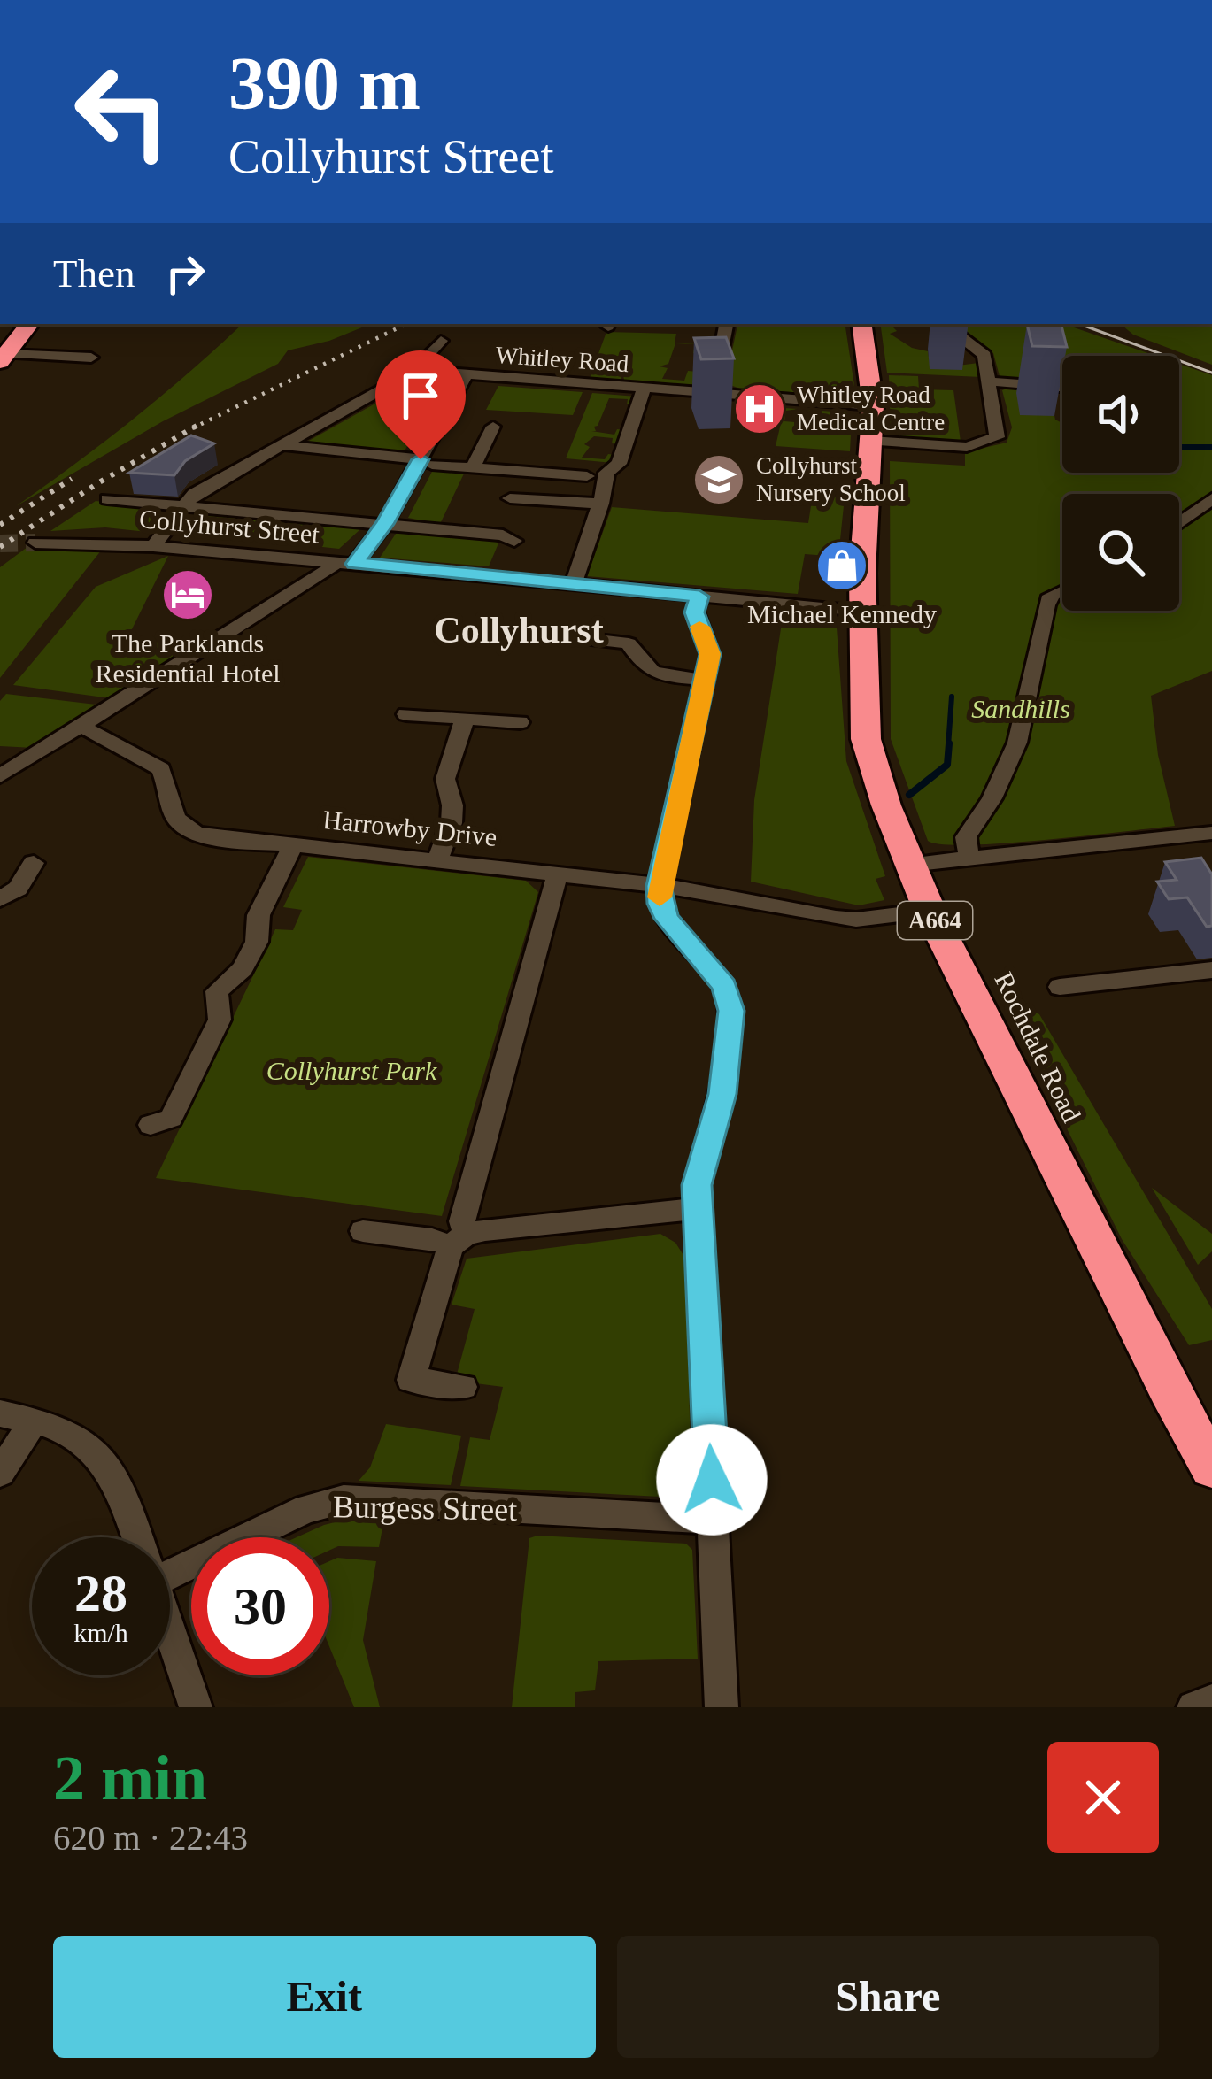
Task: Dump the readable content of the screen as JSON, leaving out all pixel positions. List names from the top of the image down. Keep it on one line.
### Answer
{"streets":{"highway":["A664","Rochdale Road"],"street":["Whitley Road","Collyhurst Street","Harrowby Drive","Burgess Street"]},"crossings":[["Whitley Road","Collyhurst Street"],["Whitley Road","Rochdale Road"],["Collyhurst Street","Rochdale Road"],["Harrowby Drive","Rochdale Road"]],"districts":["Collyhurst"],"parks":["Sandhills","Collyhurst Park"],"places":{"hospital":["Whitley Road Medical Centre"],"school or university":["Collyhurst Nursery School"],"shop":["Michael Kennedy"],"hotel":["The Parklands Residential Hotel"]},"page":{"turn":["390 m","Collyhurst Street"],"then":"Then","speed":"28 km/h","limit":"30","heading":["2 min","620 m · 22:43"],"buttons":["Exit","Share"]}}
